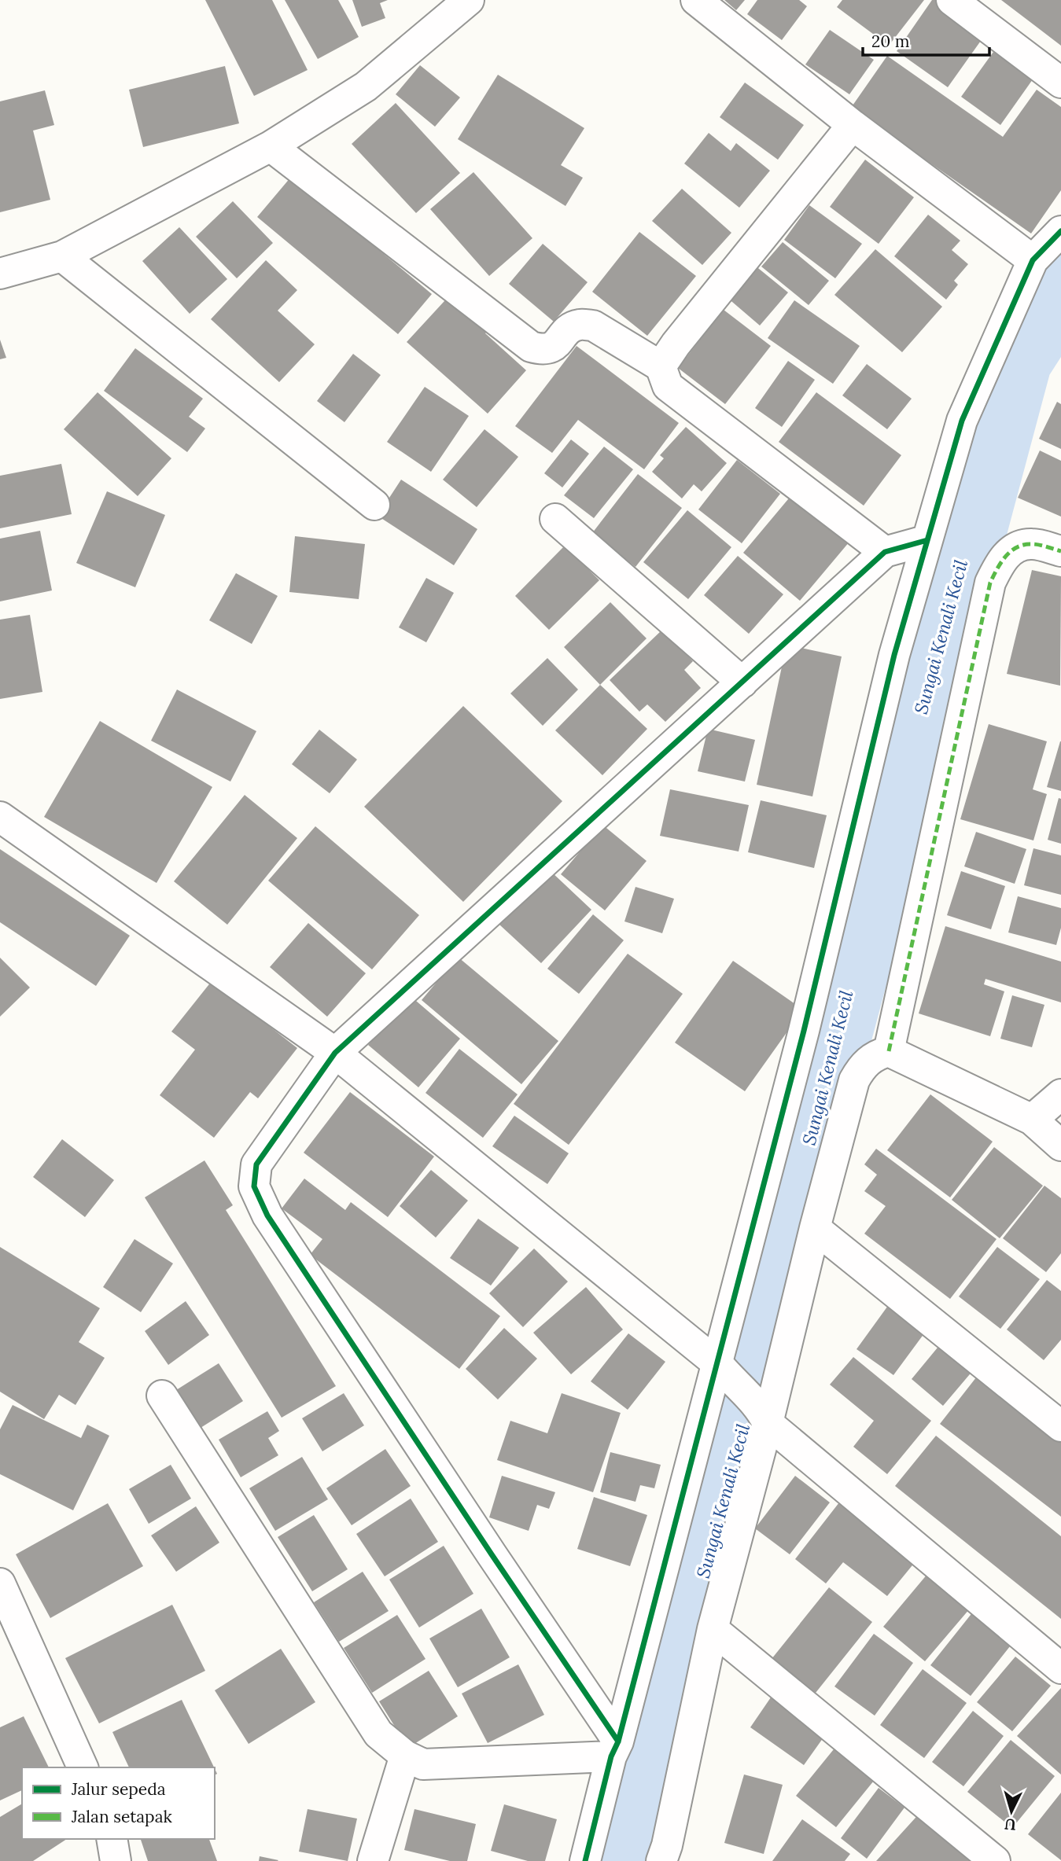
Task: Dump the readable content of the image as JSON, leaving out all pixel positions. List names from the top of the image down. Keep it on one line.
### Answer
{"water":["Sungai Kenali Kecil"],"legend":["Jalur sepeda","Jalan setapak"],"scale_bar":"20 m","north":"bottom"}
